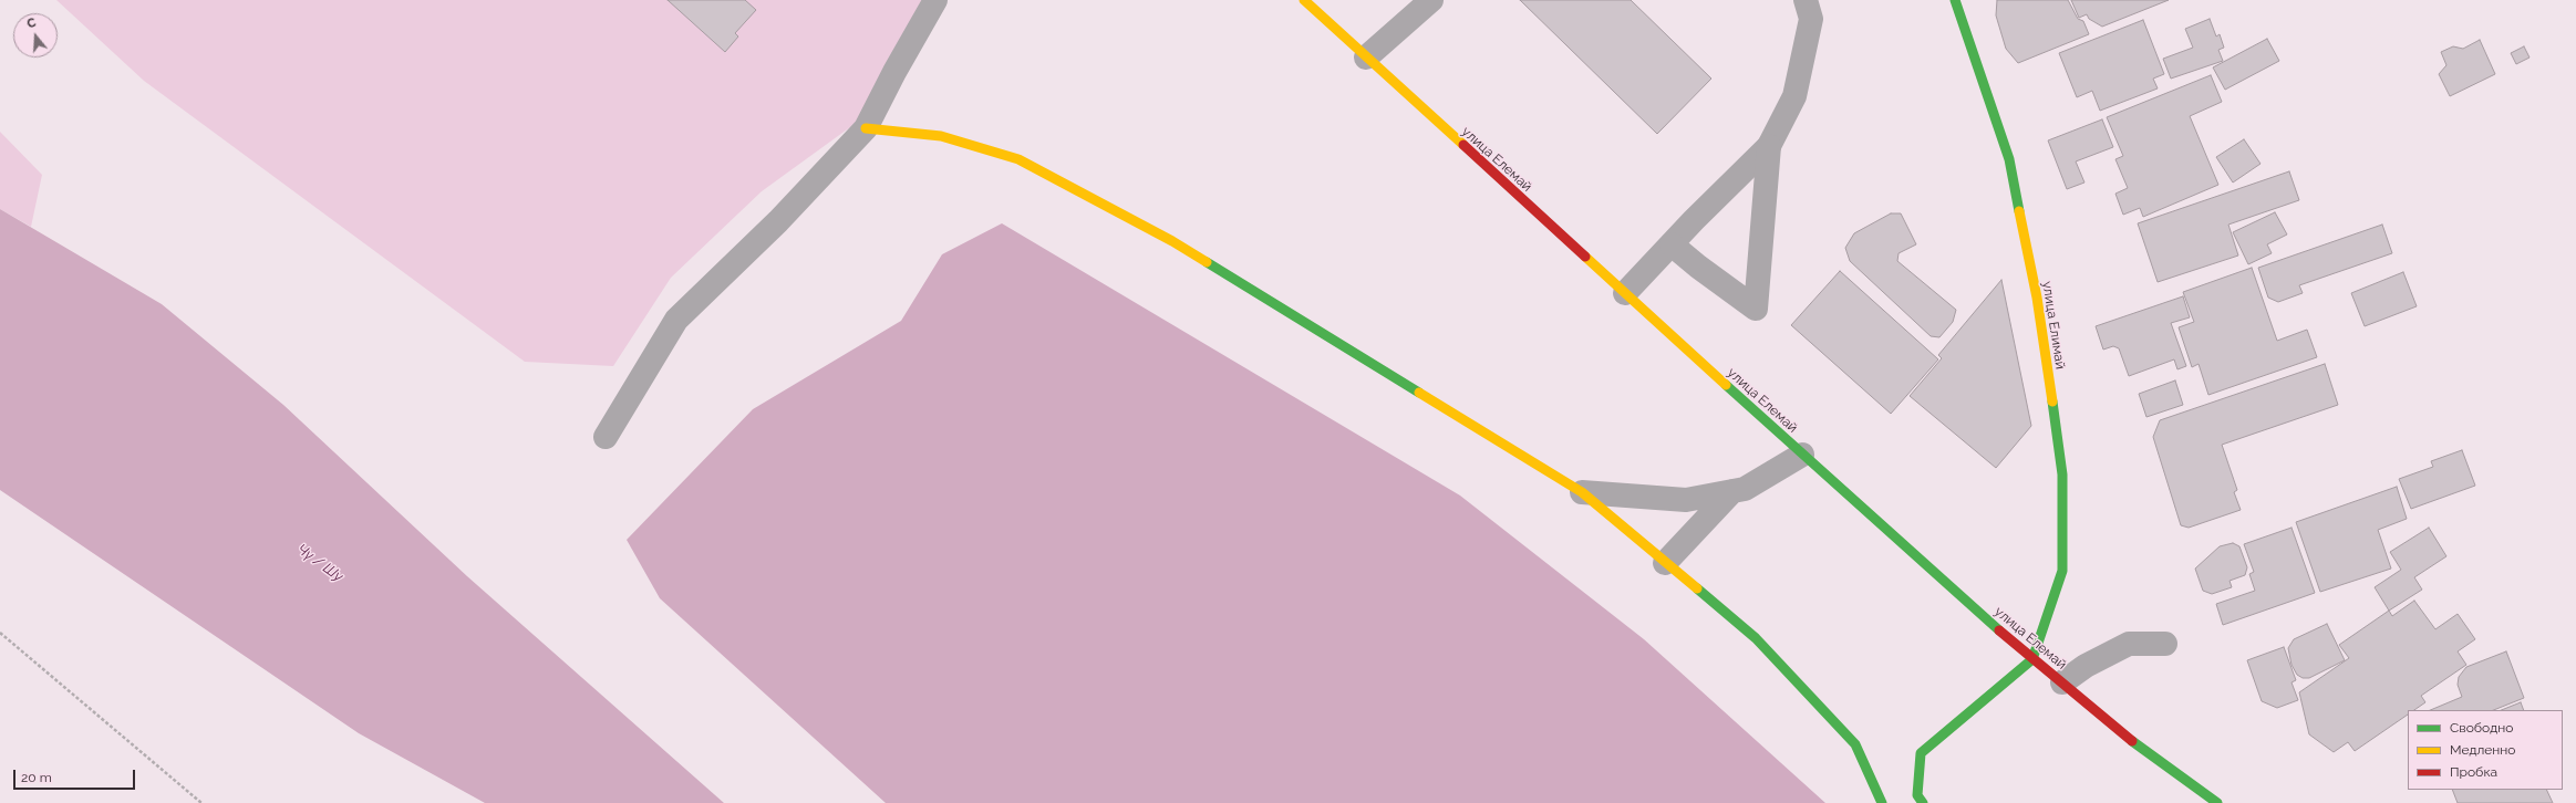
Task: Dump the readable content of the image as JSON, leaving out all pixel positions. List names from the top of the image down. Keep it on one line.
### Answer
{"streets":{"street":["улица Елемай","улица Елимай"]},"crossings":[["улица Елемай","улица Елимай"]],"water":["Чү / Шу"],"legend":["Свободно","Медленно","Пробка"],"scale_bar":"20 m","north":"top"}
